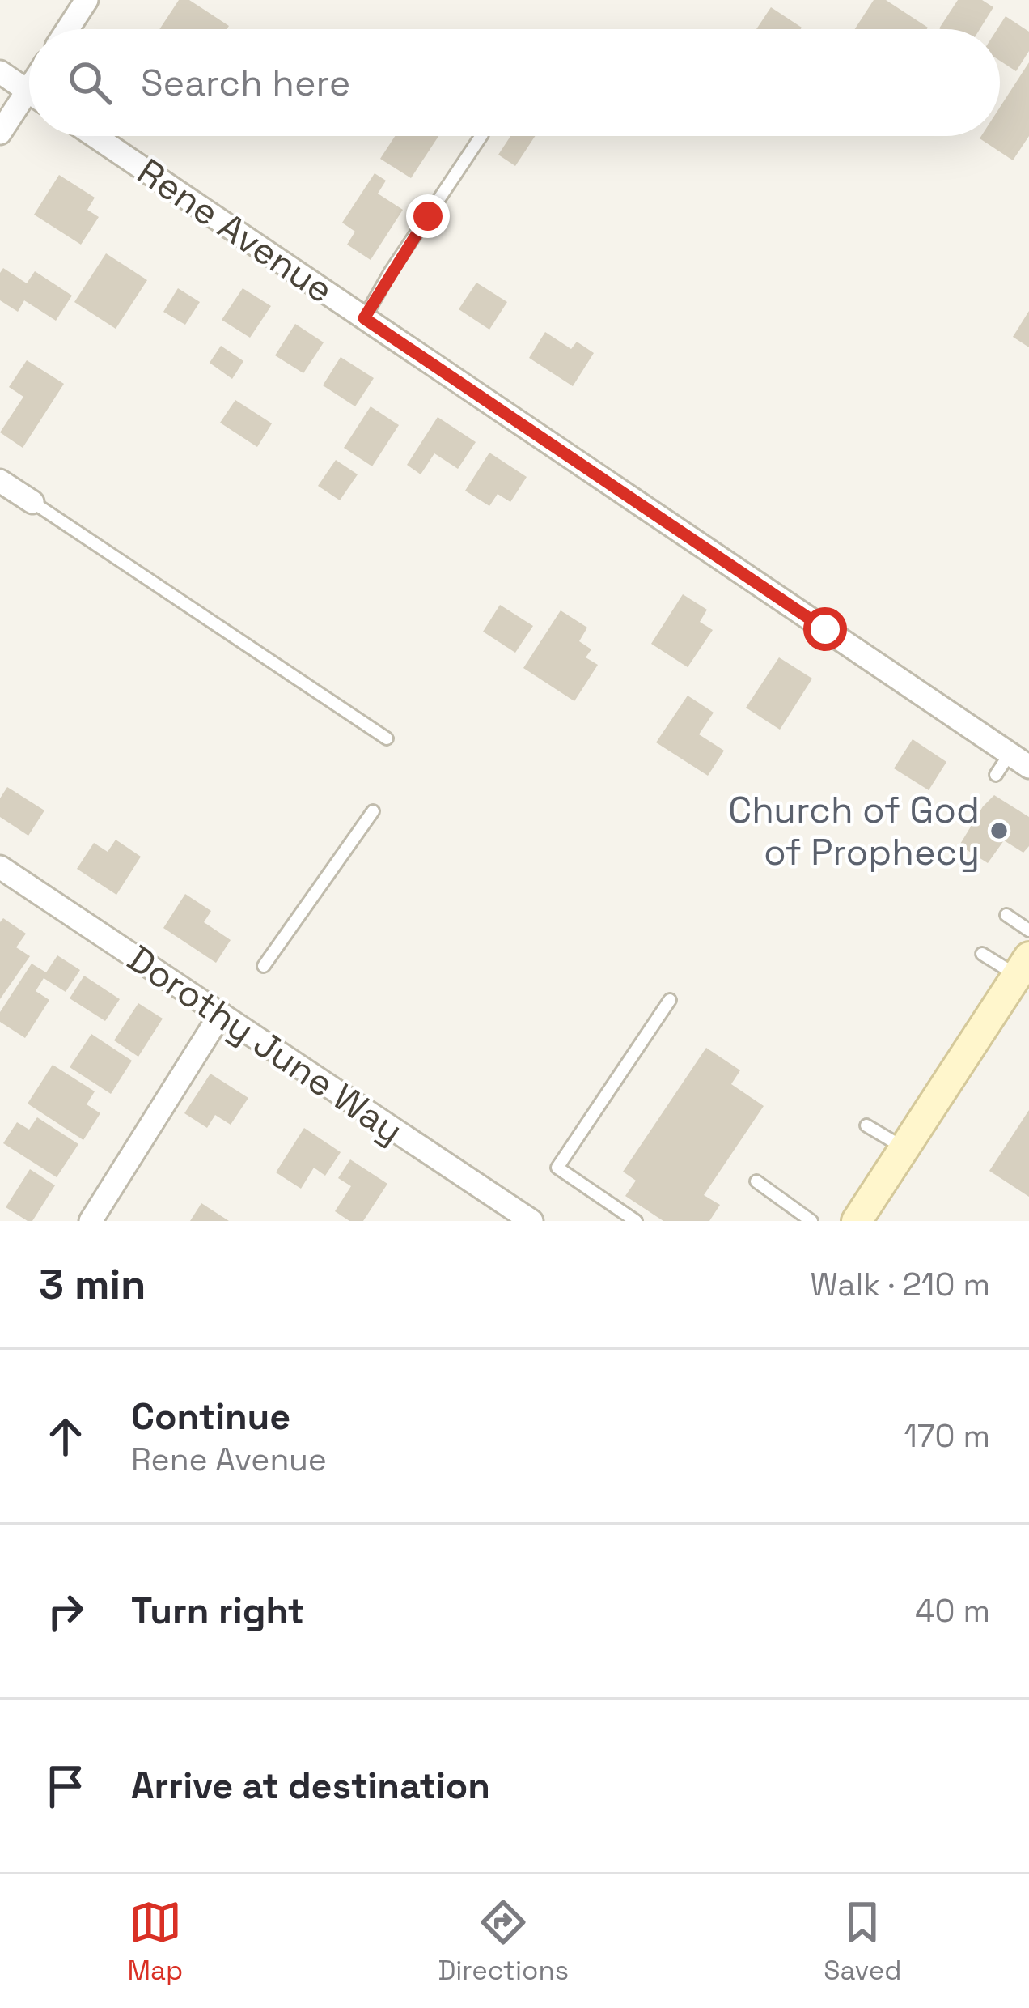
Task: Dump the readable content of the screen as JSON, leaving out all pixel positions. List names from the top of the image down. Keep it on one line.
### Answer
{"streets":{"street":["Rene Avenue","Dorothy June Way"]},"places":["Church of God of Prophecy"],"page":{"search":"Search here","heading":["3 min","Walk · 210 m"],"list":[["Continue","Rene Avenue","170 m"],["Turn right","40 m"],"Arrive at destination"],"nav":["Map","Directions","Saved"]}}
